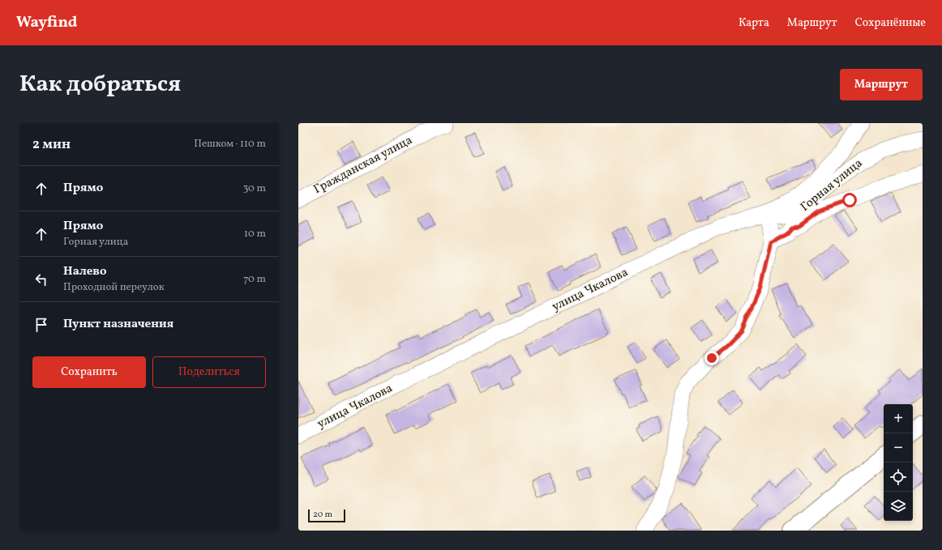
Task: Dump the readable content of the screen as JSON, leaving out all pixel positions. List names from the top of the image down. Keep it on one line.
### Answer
{"streets":{"street":["Гражданская улица","Горная улица","улица Чкалова"]},"scale_bar":"20 m","page":{"header":"Wayfind","nav":["Карта","Маршрут","Сохранённые"],"title":"Как добраться","buttons":["Маршрут",["Сохранить","Поделиться"]],"heading":["2 мин","Пешком · 110 m"],"list":[["Прямо","30 m"],["Прямо","Горная улица","10 m"],["Налево","Проходной переулок","70 m"],"Пункт назначения"],"map_buttons":["+","−"],"scale":"20 m"}}
